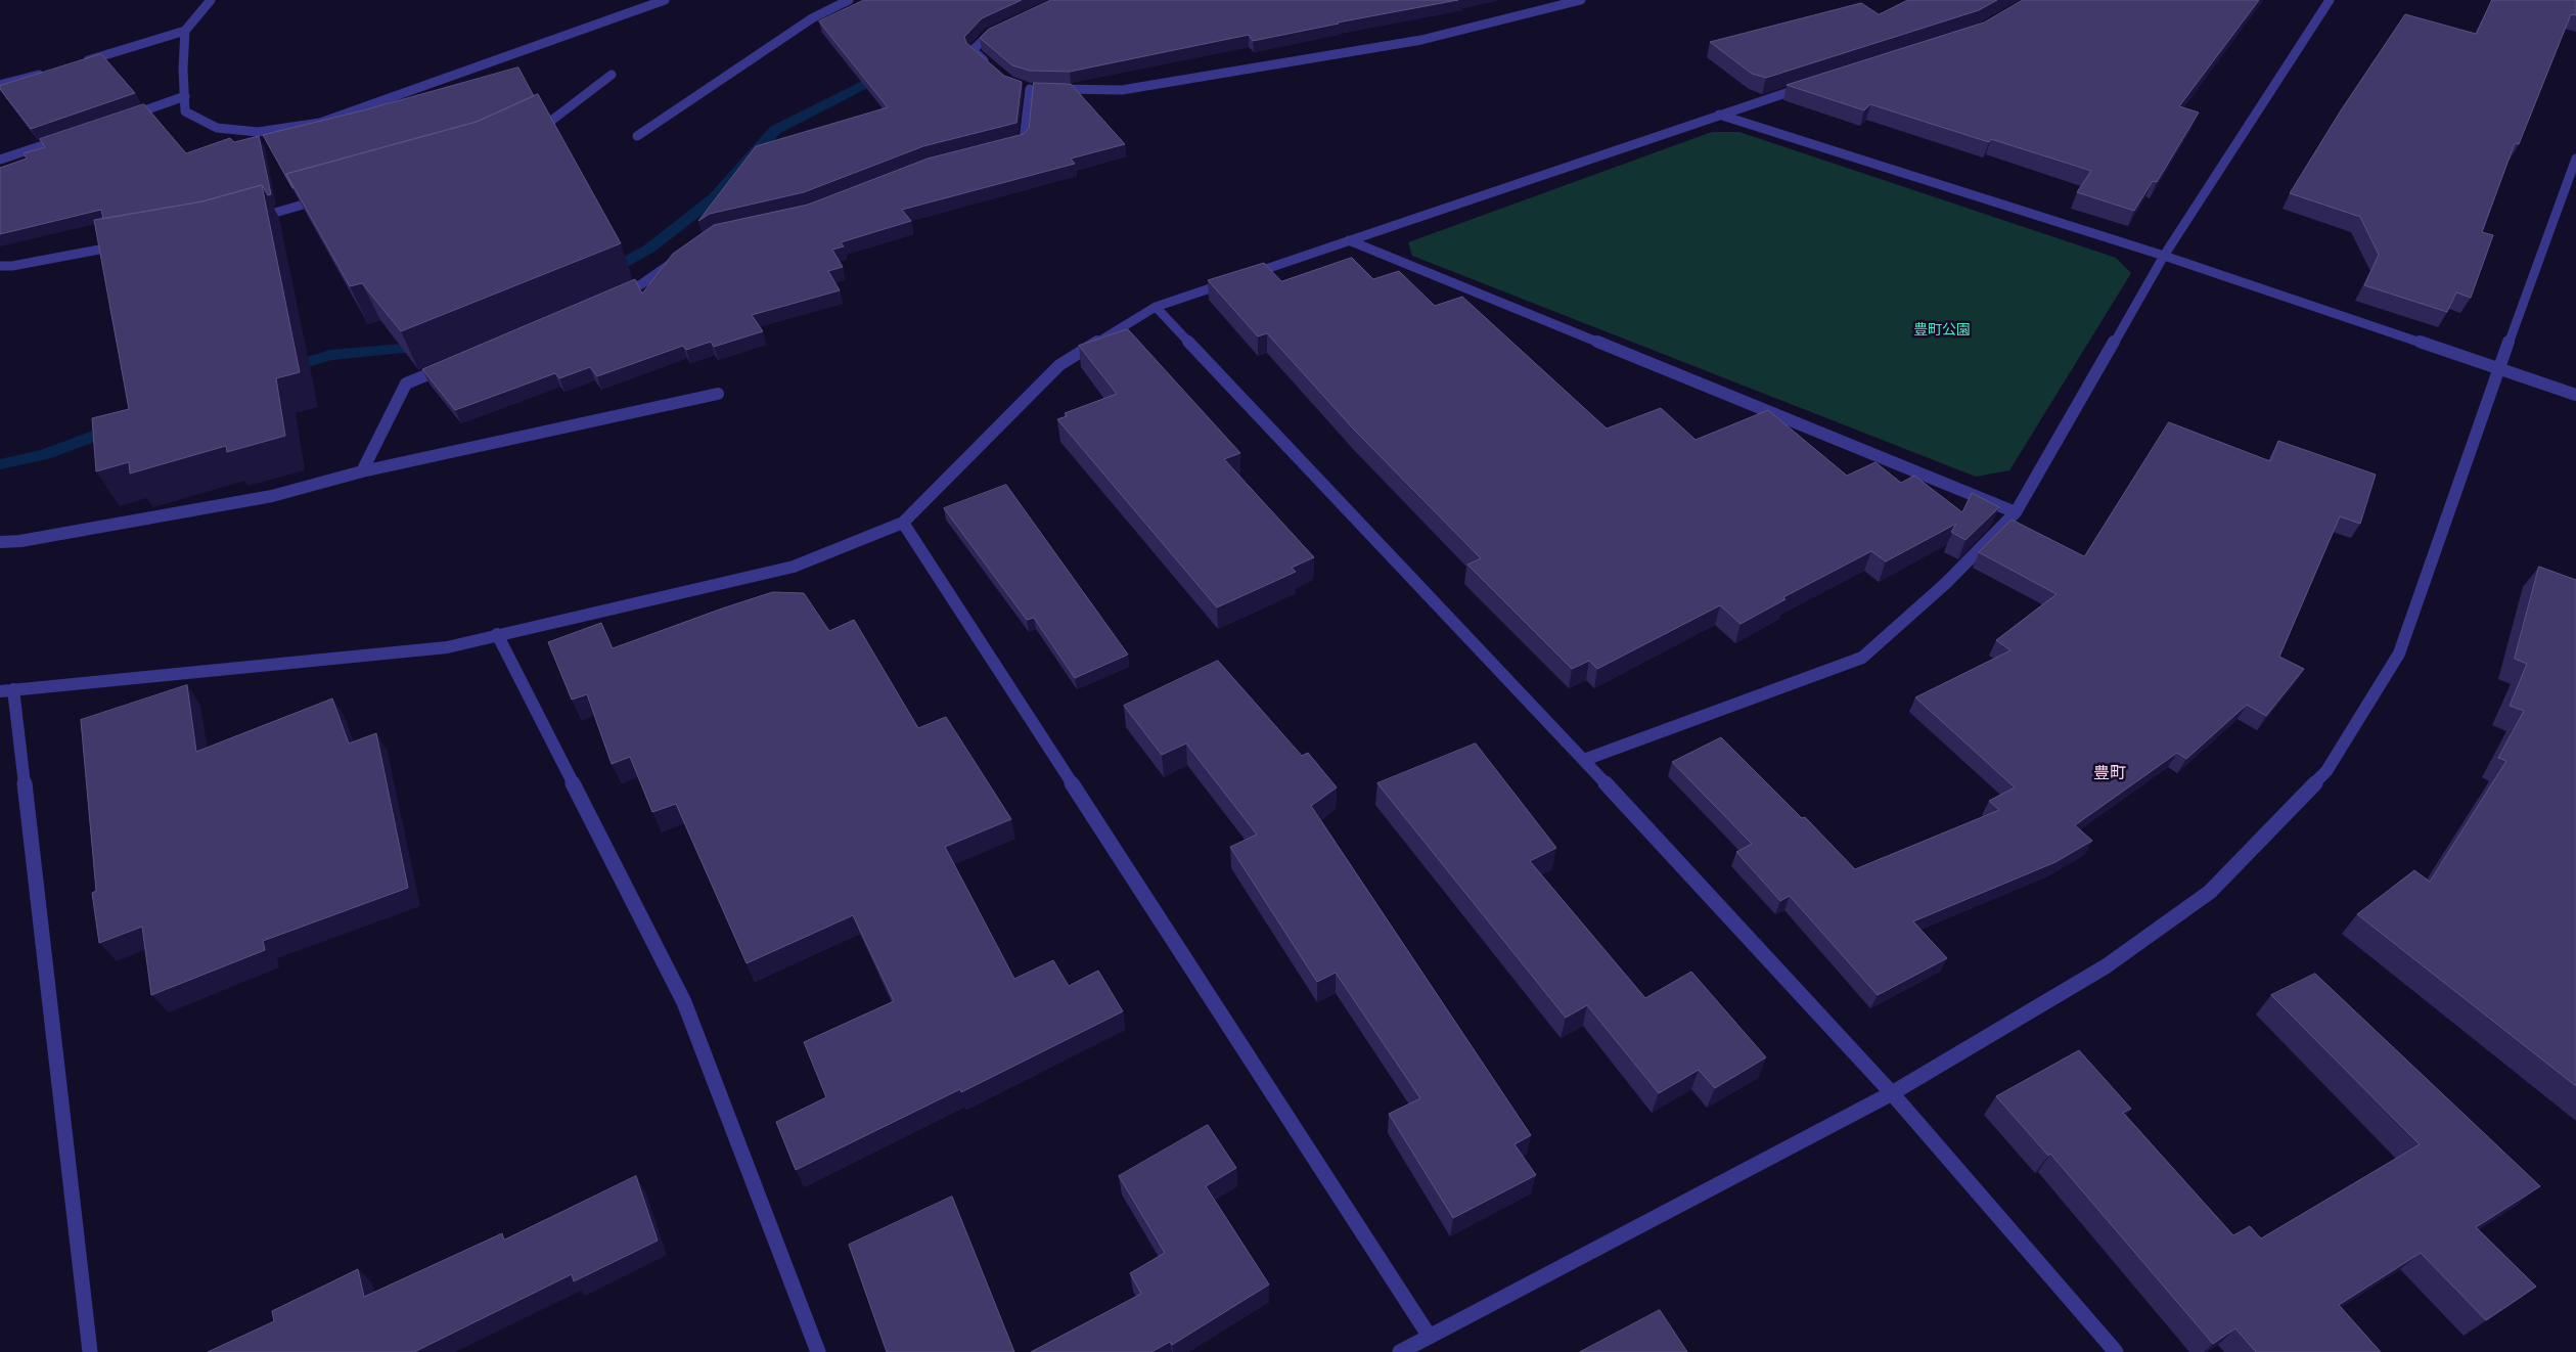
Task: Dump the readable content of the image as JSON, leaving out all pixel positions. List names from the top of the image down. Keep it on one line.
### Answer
{"districts":["豊町"],"parks":["豊町公園"]}
